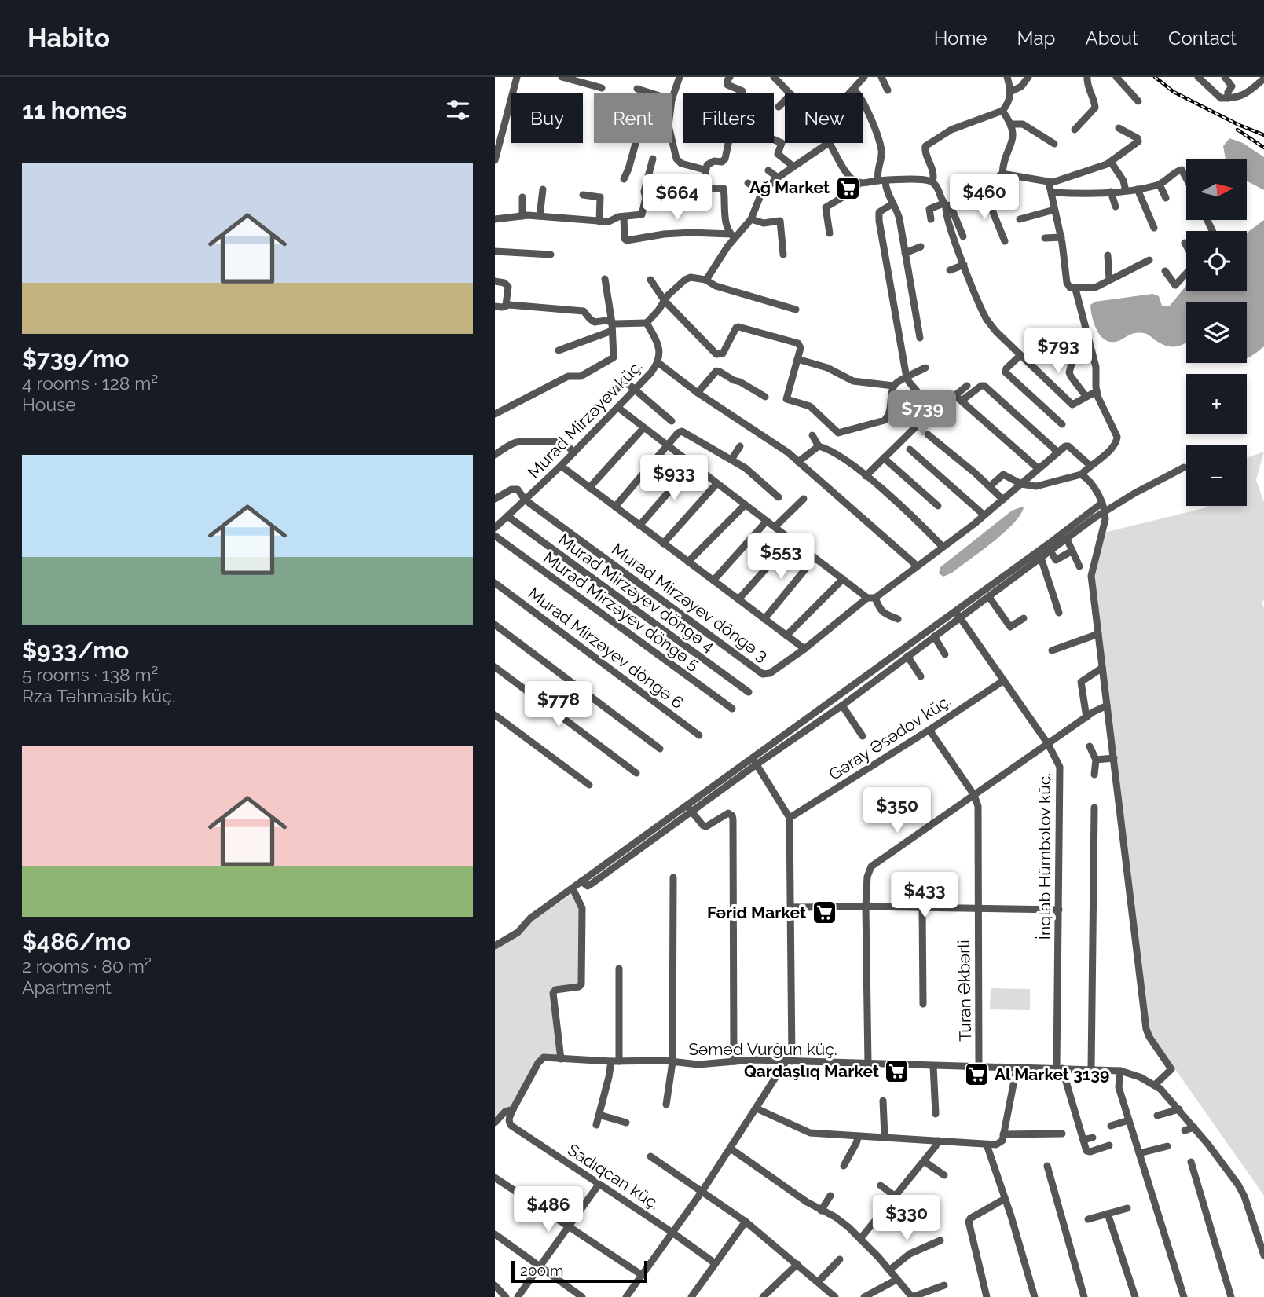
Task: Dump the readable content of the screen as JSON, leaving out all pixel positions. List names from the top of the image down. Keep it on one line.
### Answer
{"streets":{"street":["Murad Mirzəyev küç.","Murad Mirzəyev döngə 4","Murad Mirzəyev döngə 3","Murad Mirzəyev döngə 5","Murad Mirzəyev döngə 6","Gəray Əsədov küç.","İnqlab Hümbətov küç.","Turan Əkbərli","Səməd Vurğun küç.","Sadıqcan küç."]},"crossings":[["Murad Mirzəyev küç.","Murad Mirzəyev döngə 4"],["Murad Mirzəyev küç.","Murad Mirzəyev döngə 3"],["Gəray Əsədov küç.","İnqlab Hümbətov küç."],["Gəray Əsədov küç.","Turan Əkbərli"],["İnqlab Hümbətov küç.","Səməd Vurğun küç."],["Turan Əkbərli","Səməd Vurğun küç."],["Səməd Vurğun küç.","Sadıqcan küç."]],"places":{"supermarket":["Ağ Market","Fərid Market","Qardaşlıq Market","Al Market 3139"]},"scale_bar":"200 m","north":"right","page":{"header":"Habito","nav":["Home","Map","About","Contact"],"heading":"11 homes","chip":["Buy","Rent","Filters","New"],"list":[{"name":"$739/mo","note":"4 rooms · 128 m² · House"},{"name":"$933/mo","note":"5 rooms · 138 m² · Rza Təhmasib küç."},{"name":"$486/mo","note":"2 rooms · 80 m² · Apartment"}],"map_buttons":["+","−"],"price":["$460","$664","$793","$739","$933","$553","$778","$350","$433","$486","$330"],"scale":"200 m"}}
